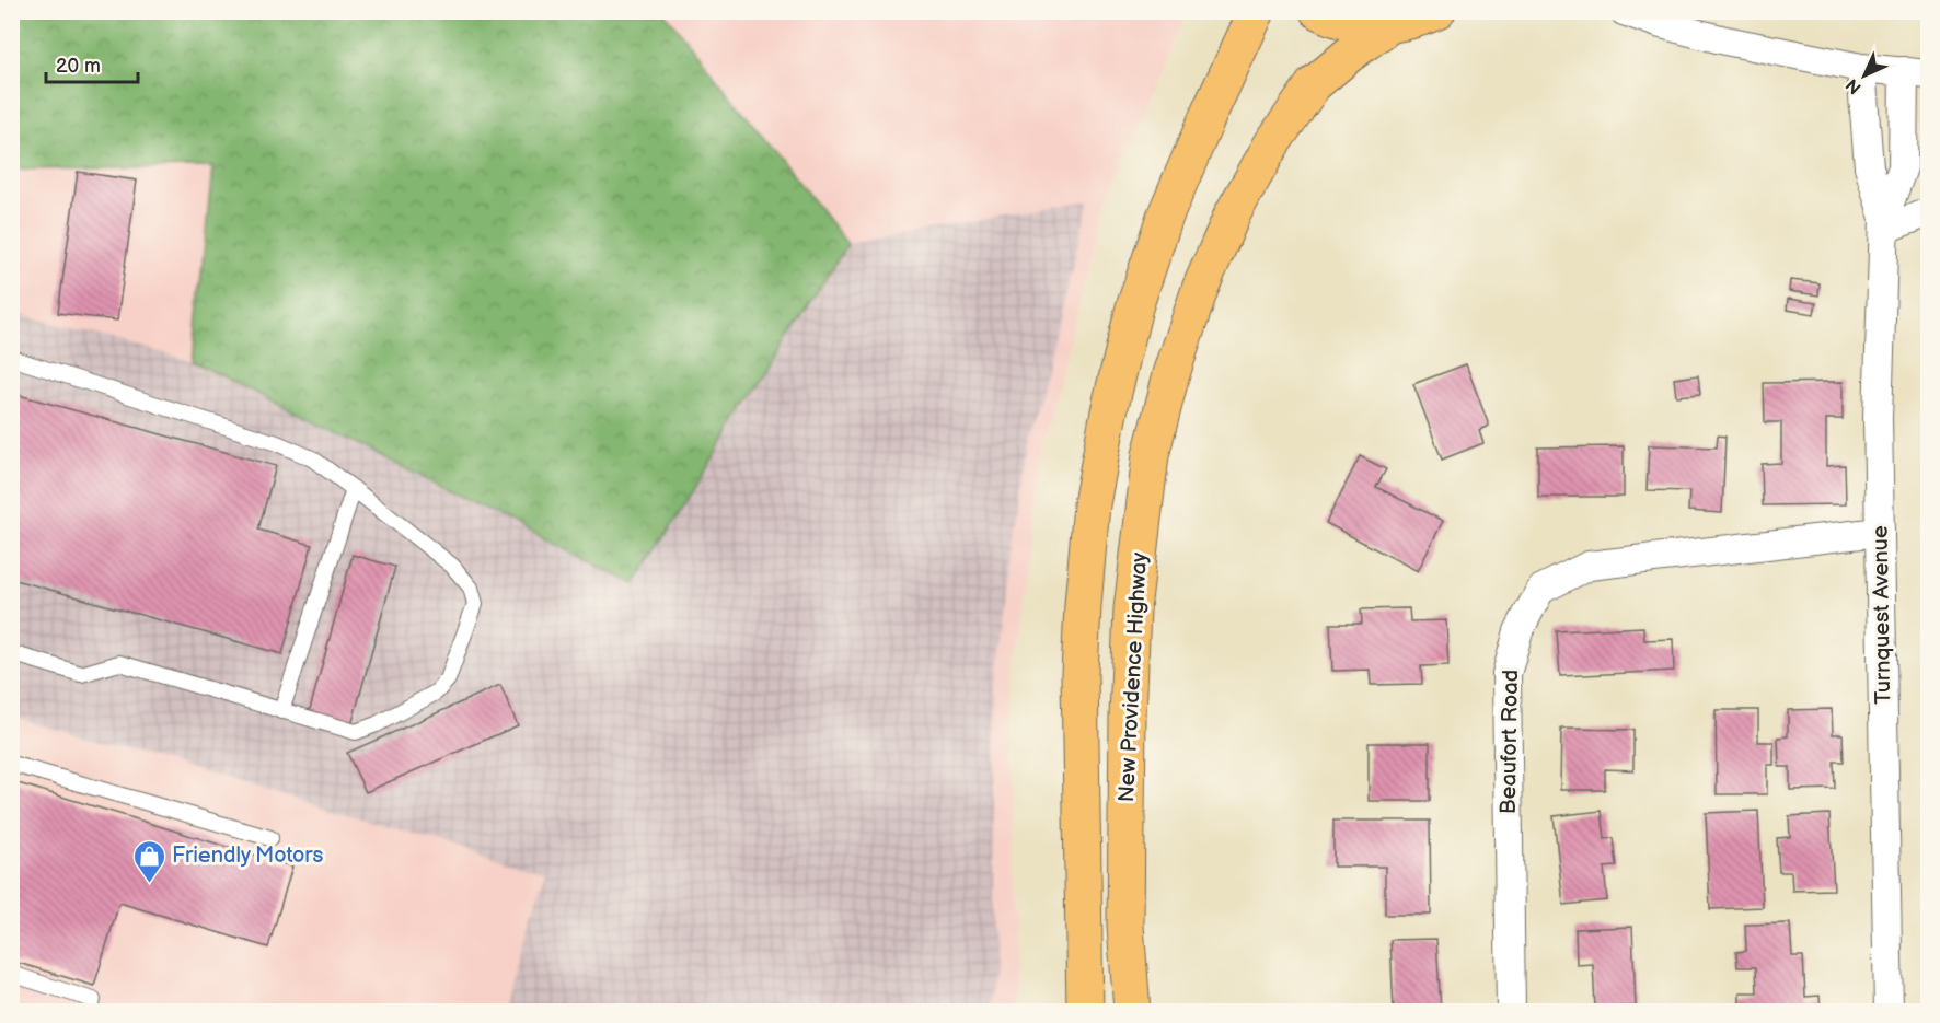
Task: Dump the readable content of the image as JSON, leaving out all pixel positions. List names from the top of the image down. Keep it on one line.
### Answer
{"streets":{"highway":["New Providence Highway"],"street":["Turnquest Avenue","Beaufort Road"]},"crossings":[["Turnquest Avenue","Beaufort Road"]],"places":{"shop":["Friendly Motors"]},"scale_bar":"20 m","north":"bottom left"}
